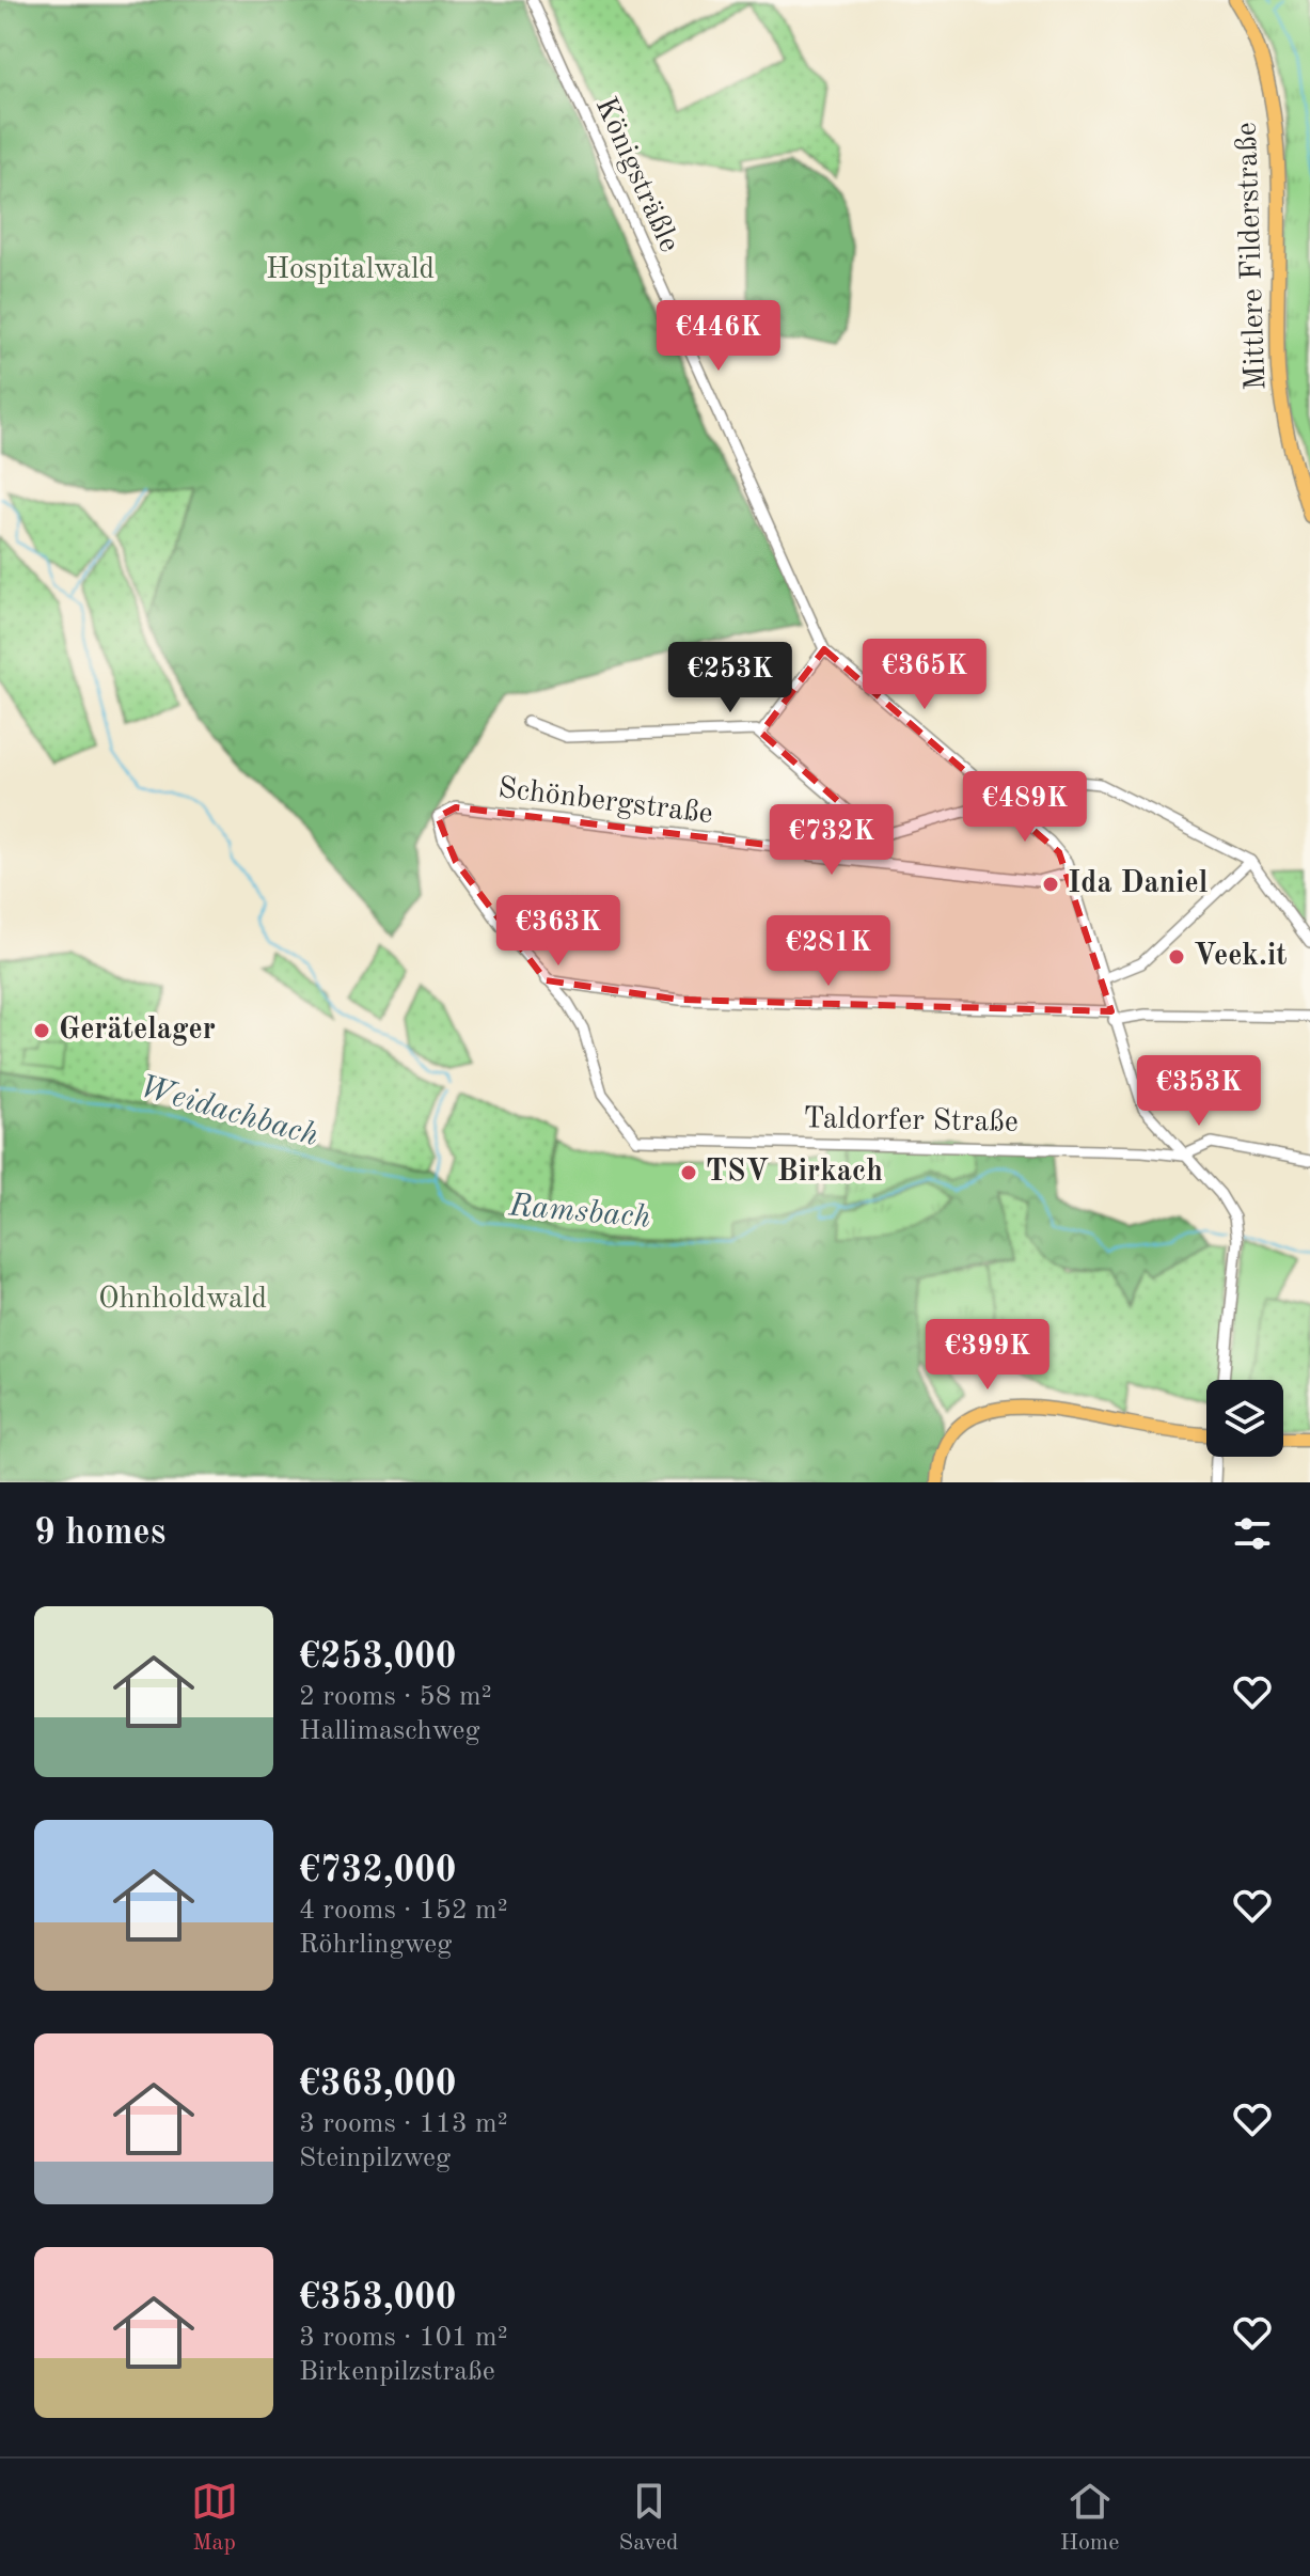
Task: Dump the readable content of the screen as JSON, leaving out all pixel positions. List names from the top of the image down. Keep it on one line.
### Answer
{"streets":{"main road":["Mittlere Filderstraße"],"street":["Königsträßle","Schönbergstraße","Taldorfer Straße"]},"crossings":[["Schönbergstraße","Taldorfer Straße"]],"water":["Weidachbach","Ramsbach"],"parks":["Hospitalwald","Ohnholdwald"],"places":["Ida Daniel","Veek.it","Gerätelager","TSV Birkach"],"page":{"price":["€446K","€365K","€253K","€489K","€732K","€363K","€281K","€353K","€399K"],"heading":"9 homes","list":[{"name":"€253,000","note":"2 rooms · 58 m² · Hallimaschweg"},{"name":"€732,000","note":"4 rooms · 152 m² · Röhrlingweg"},{"name":"€363,000","note":"3 rooms · 113 m² · Steinpilzweg"},{"name":"€353,000","note":"3 rooms · 101 m² · Birkenpilzstraße"}],"tabs":["Map","Saved","Home"]}}
